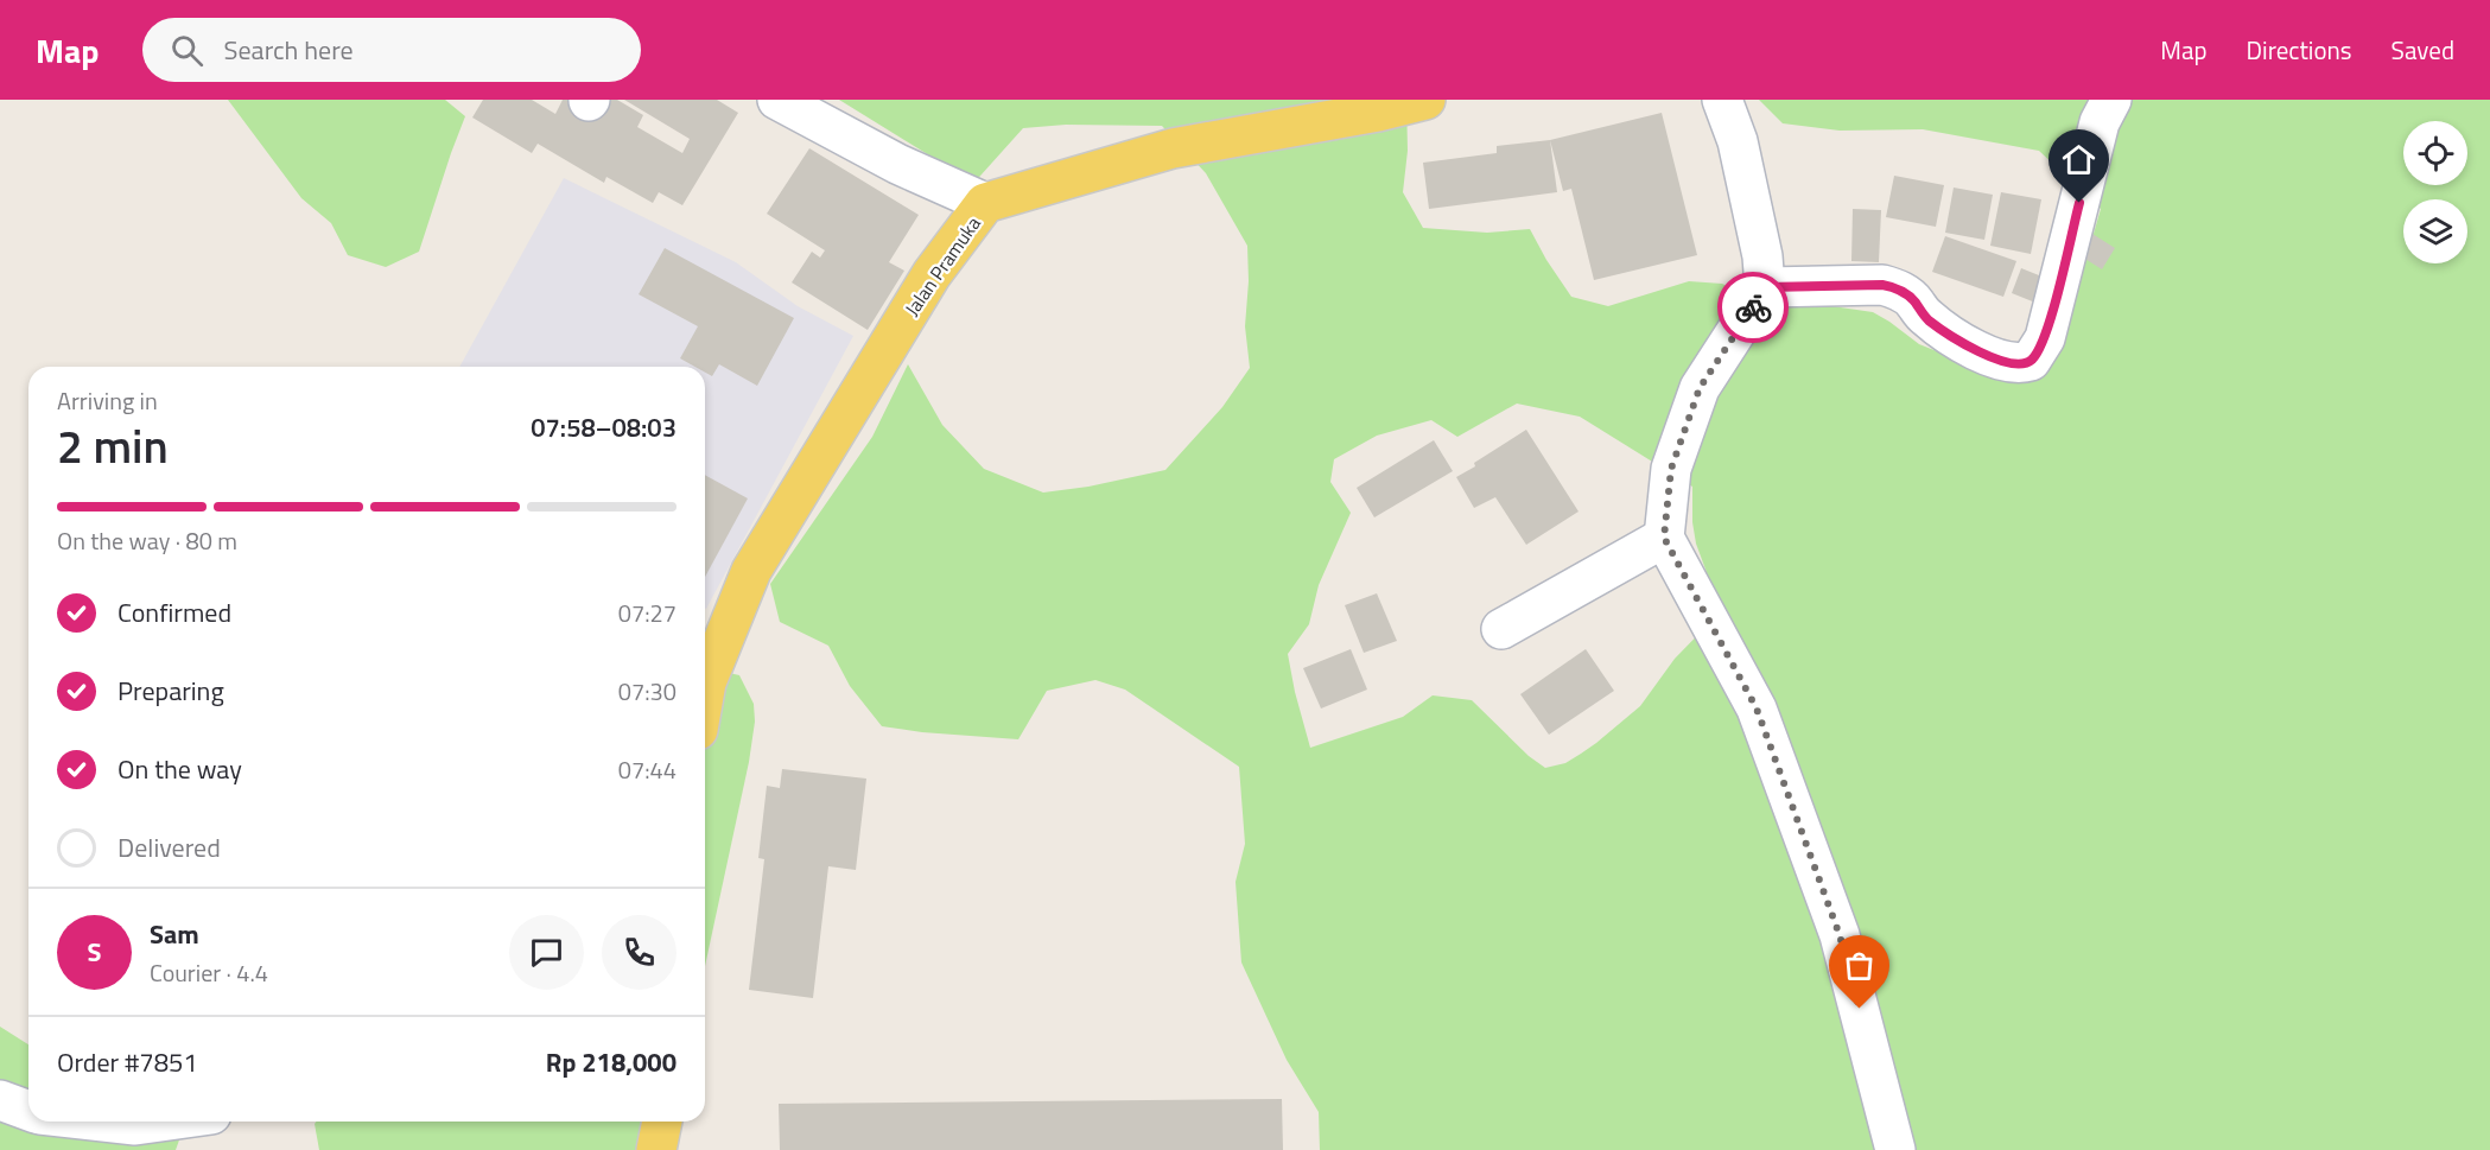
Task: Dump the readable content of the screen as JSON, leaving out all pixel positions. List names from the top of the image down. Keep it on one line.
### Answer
{"streets":{"main road":["Jalan Pramuka"]},"page":{"header":"Map","search":"Search here","nav":["Map","Directions","Saved"],"heading":["2 min","Arriving in","07:58–08:03"],"panel":["Sam","Courier · 4.4","Order #7851","Rp 218,000"],"bar":"On the way · 80 m","list":[["Confirmed","07:27"],["Preparing","07:30"],["On the way","07:44"],"Delivered"],"round":"S"}}
